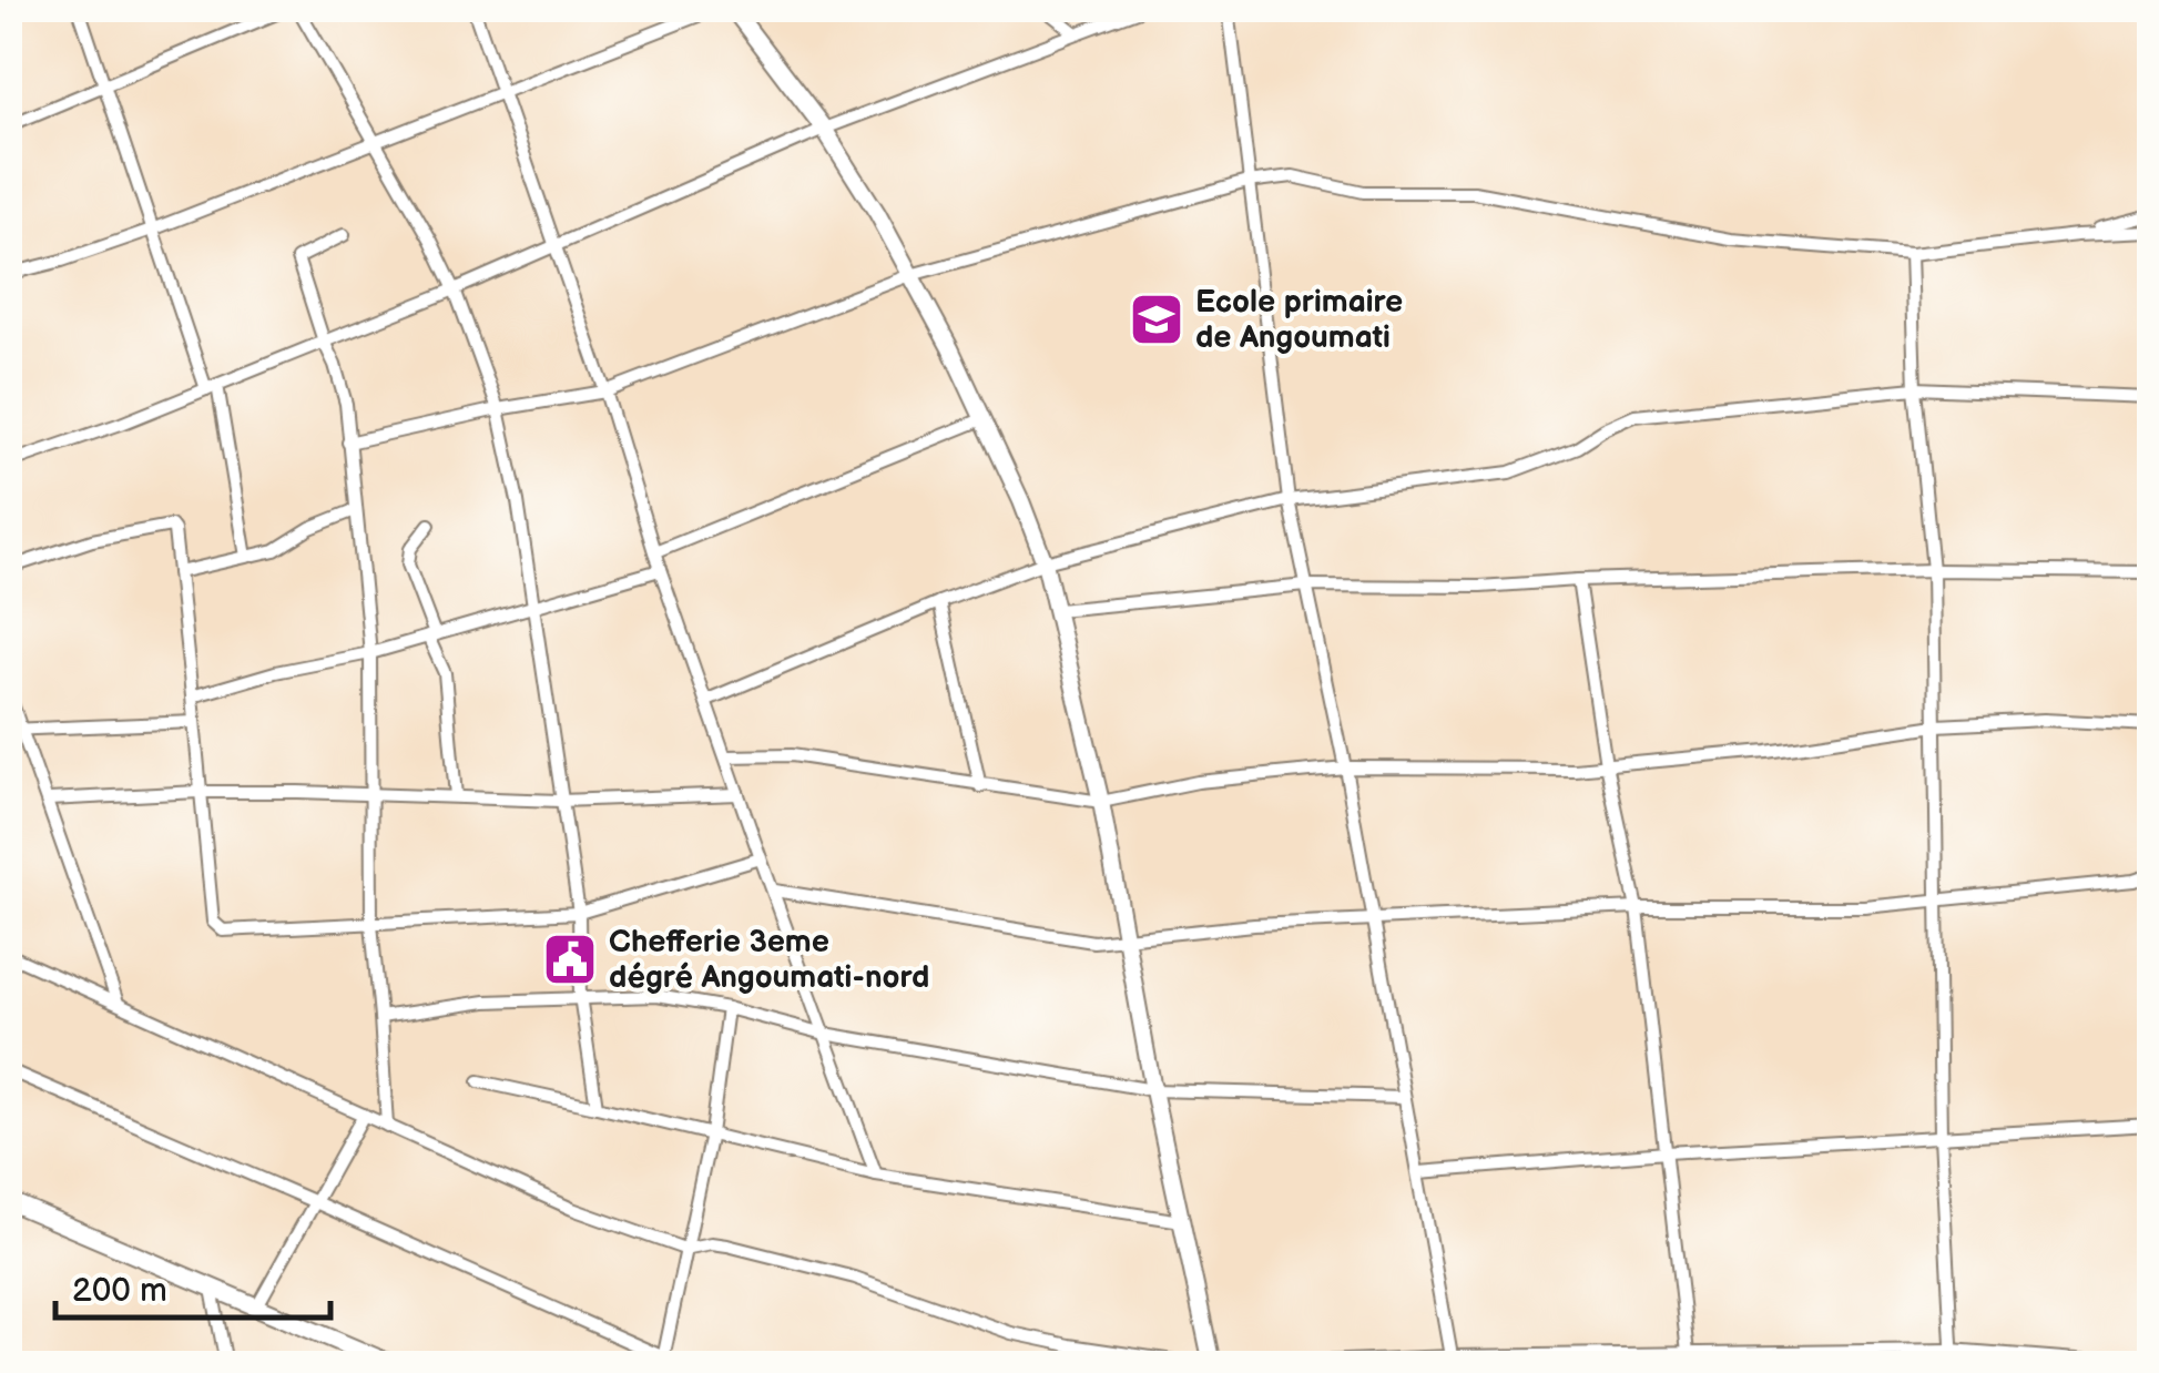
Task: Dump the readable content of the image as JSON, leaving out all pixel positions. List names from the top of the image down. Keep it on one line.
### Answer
{"places":{"school or university":["Ecole primaire de Angoumati"],"public building":["Chefferie 3eme dégré Angoumati-nord"]},"scale_bar":"200 m"}
